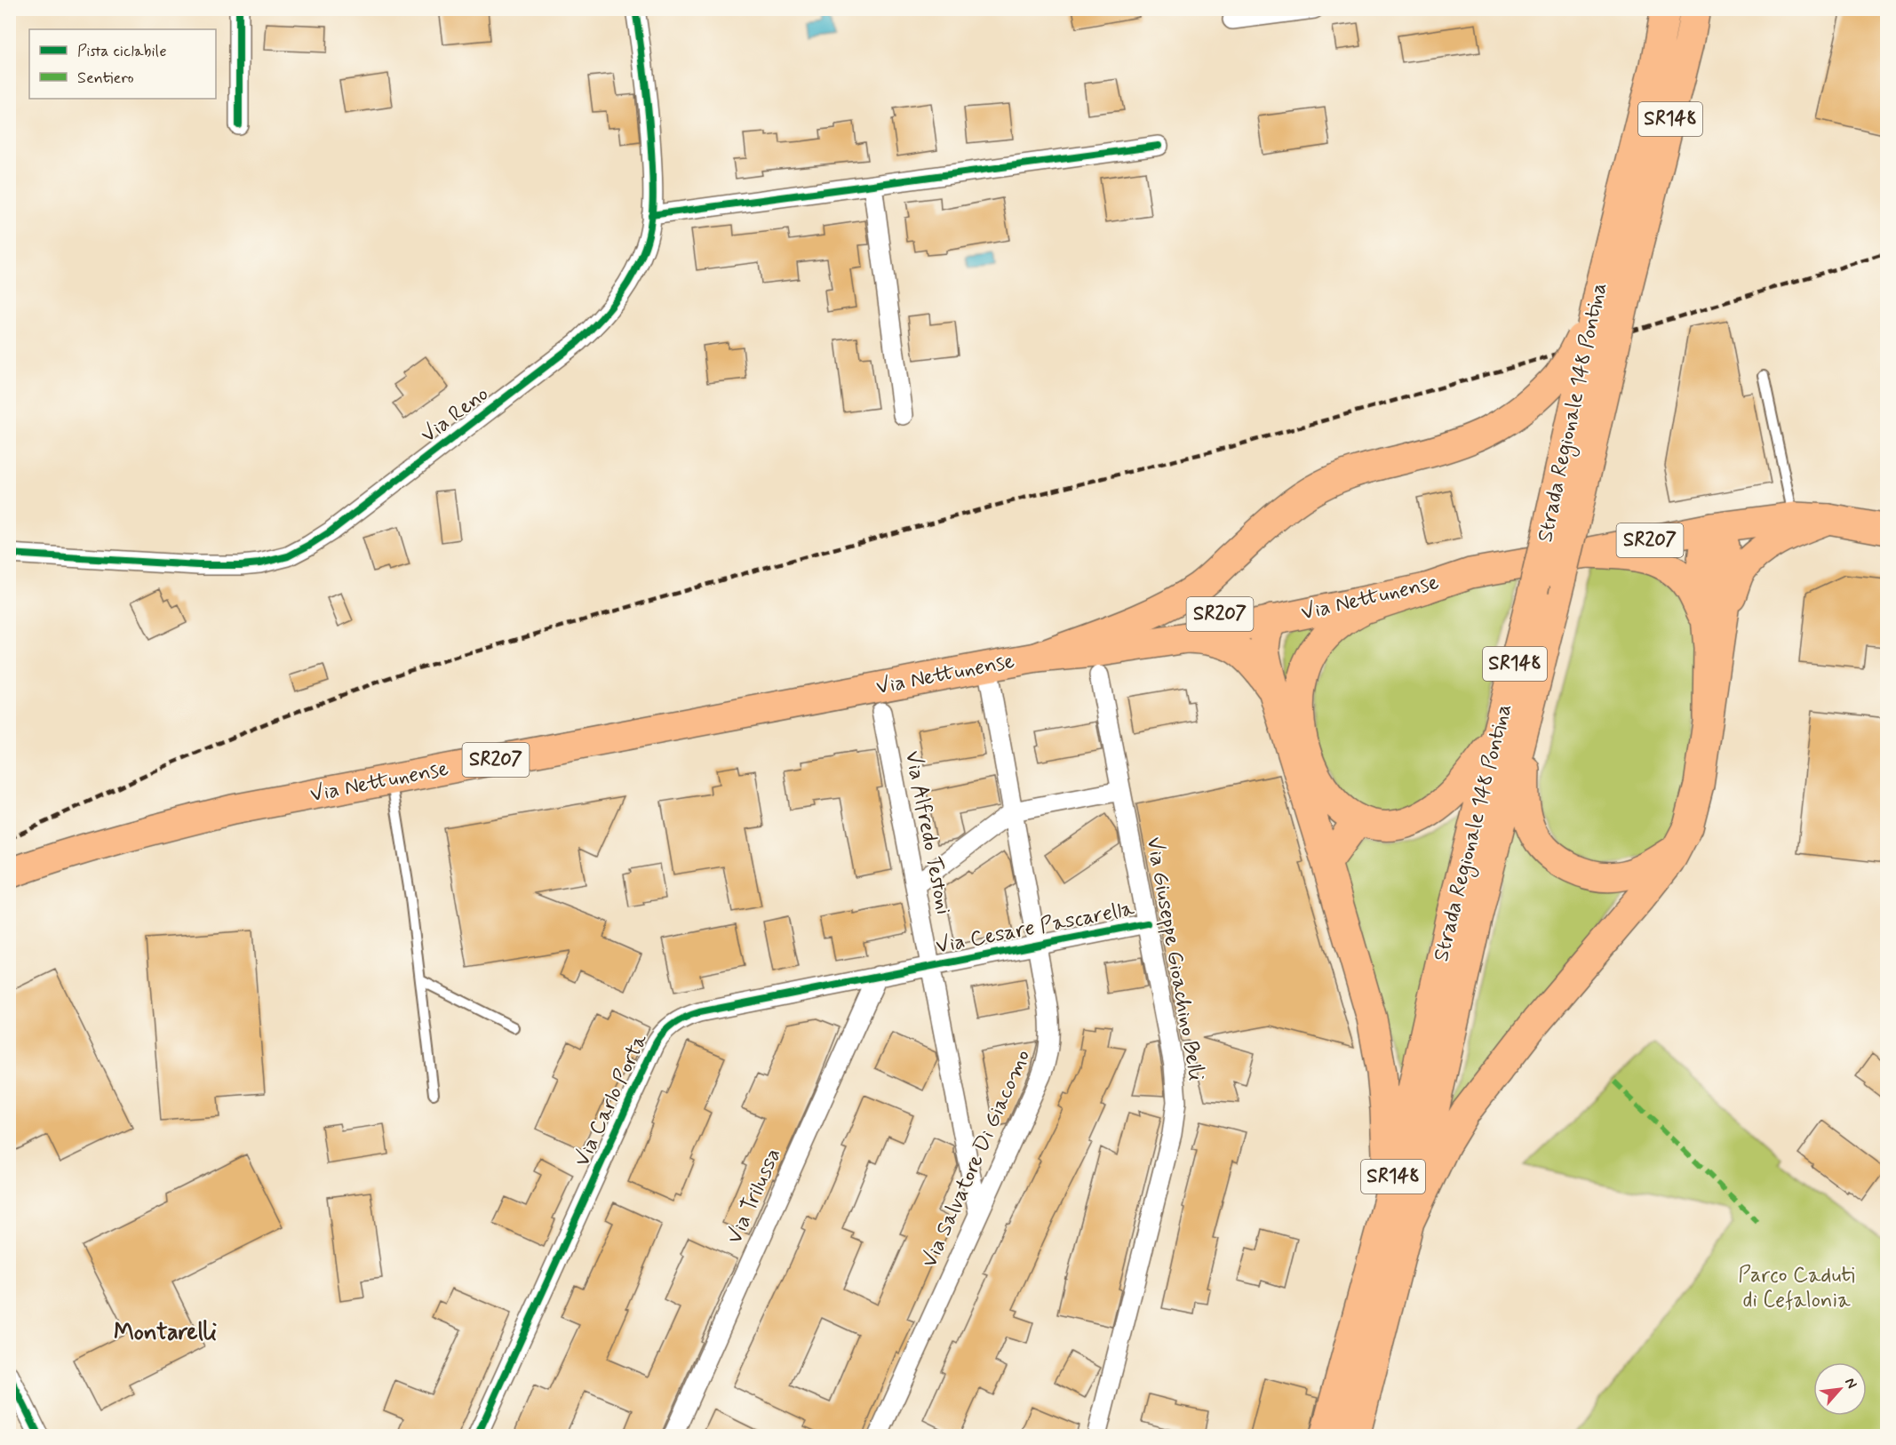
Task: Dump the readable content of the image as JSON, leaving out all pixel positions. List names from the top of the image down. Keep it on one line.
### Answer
{"streets":{"main road":["SR148","Strada Regionale 148 Pontina","SR207","Via Nettunense"],"street":["Via Reno","Via Alfredo Testoni","Via Cesare Pascarella","Via Giuseppe Gioachino Belli","Via Carlo Porta","Via Salvatore Di Giacomo","Via Trilussa"]},"crossings":[["Strada Regionale 148 Pontina","Via Nettunense"],["SR207","Via Nettunense"],["Via Nettunense","Via Salvatore Di Giacomo"],["Via Alfredo Testoni","Via Cesare Pascarella"],["Via Alfredo Testoni","Via Carlo Porta"],["Via Alfredo Testoni","Via Salvatore Di Giacomo"],["Via Cesare Pascarella","Via Giuseppe Gioachino Belli"],["Via Cesare Pascarella","Via Carlo Porta"],["Via Cesare Pascarella","Via Salvatore Di Giacomo"],["Via Carlo Porta","Via Trilussa"]],"districts":["Montarelli"],"parks":["Parco Caduti di Cefalonia"],"legend":["Pista ciclabile","Sentiero"],"north":"top right"}
